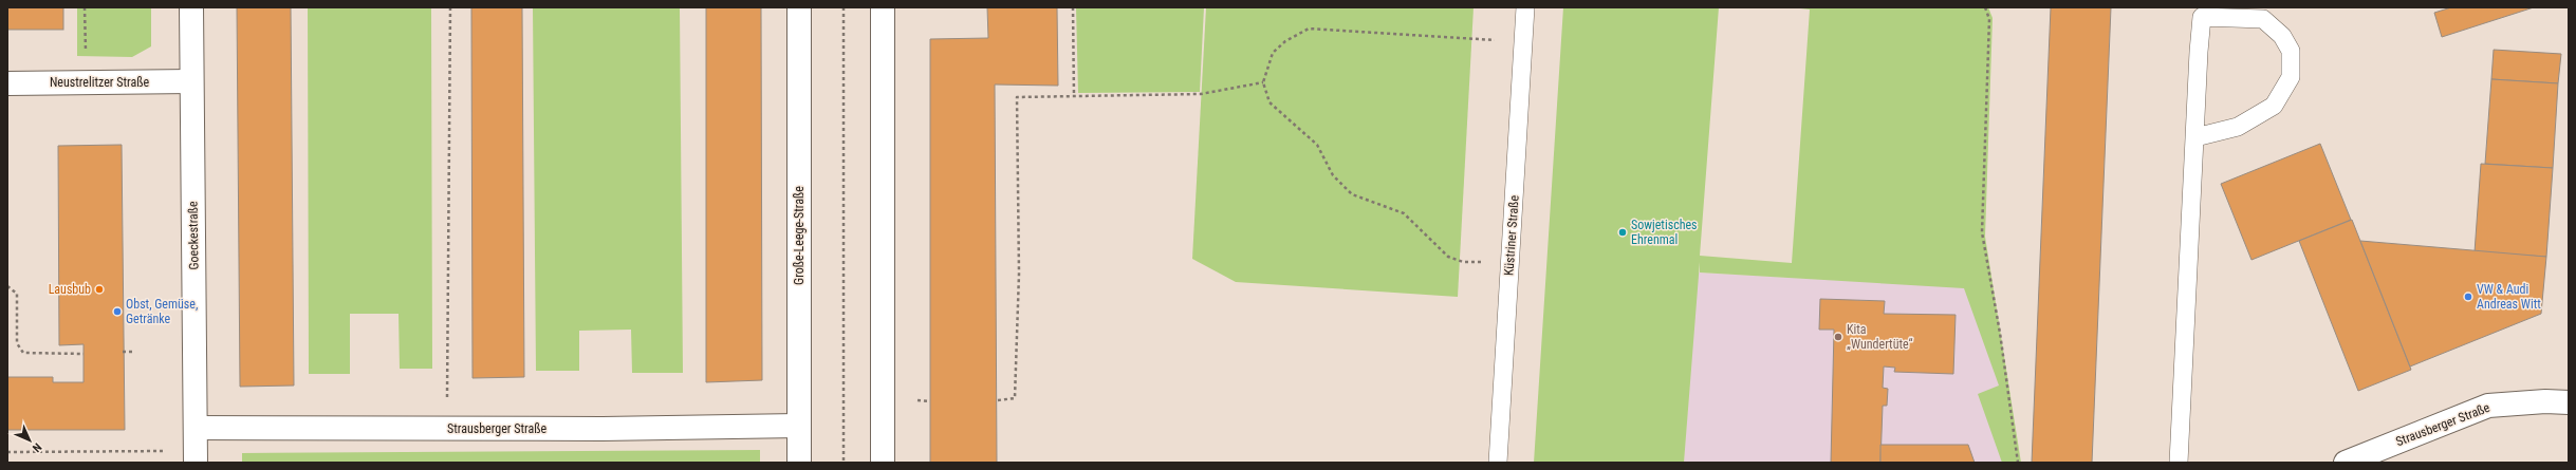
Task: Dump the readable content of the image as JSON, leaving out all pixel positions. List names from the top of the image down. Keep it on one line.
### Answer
{"streets":{"street":["Neustrelitzer Straße","Goeckestraße","Große-Leege-Straße","Strausberger Straße"],"lane":["Küstriner Straße"]},"crossings":[["Neustrelitzer Straße","Goeckestraße"],["Goeckestraße","Strausberger Straße"],["Große-Leege-Straße","Strausberger Straße"]],"places":["Sowjetisches Ehrenmal","Lausbub","VW & Audi Andreas Witt","Obst, Gemüse, Getränke","Kita „Wundertüte“"],"north":"bottom right"}
